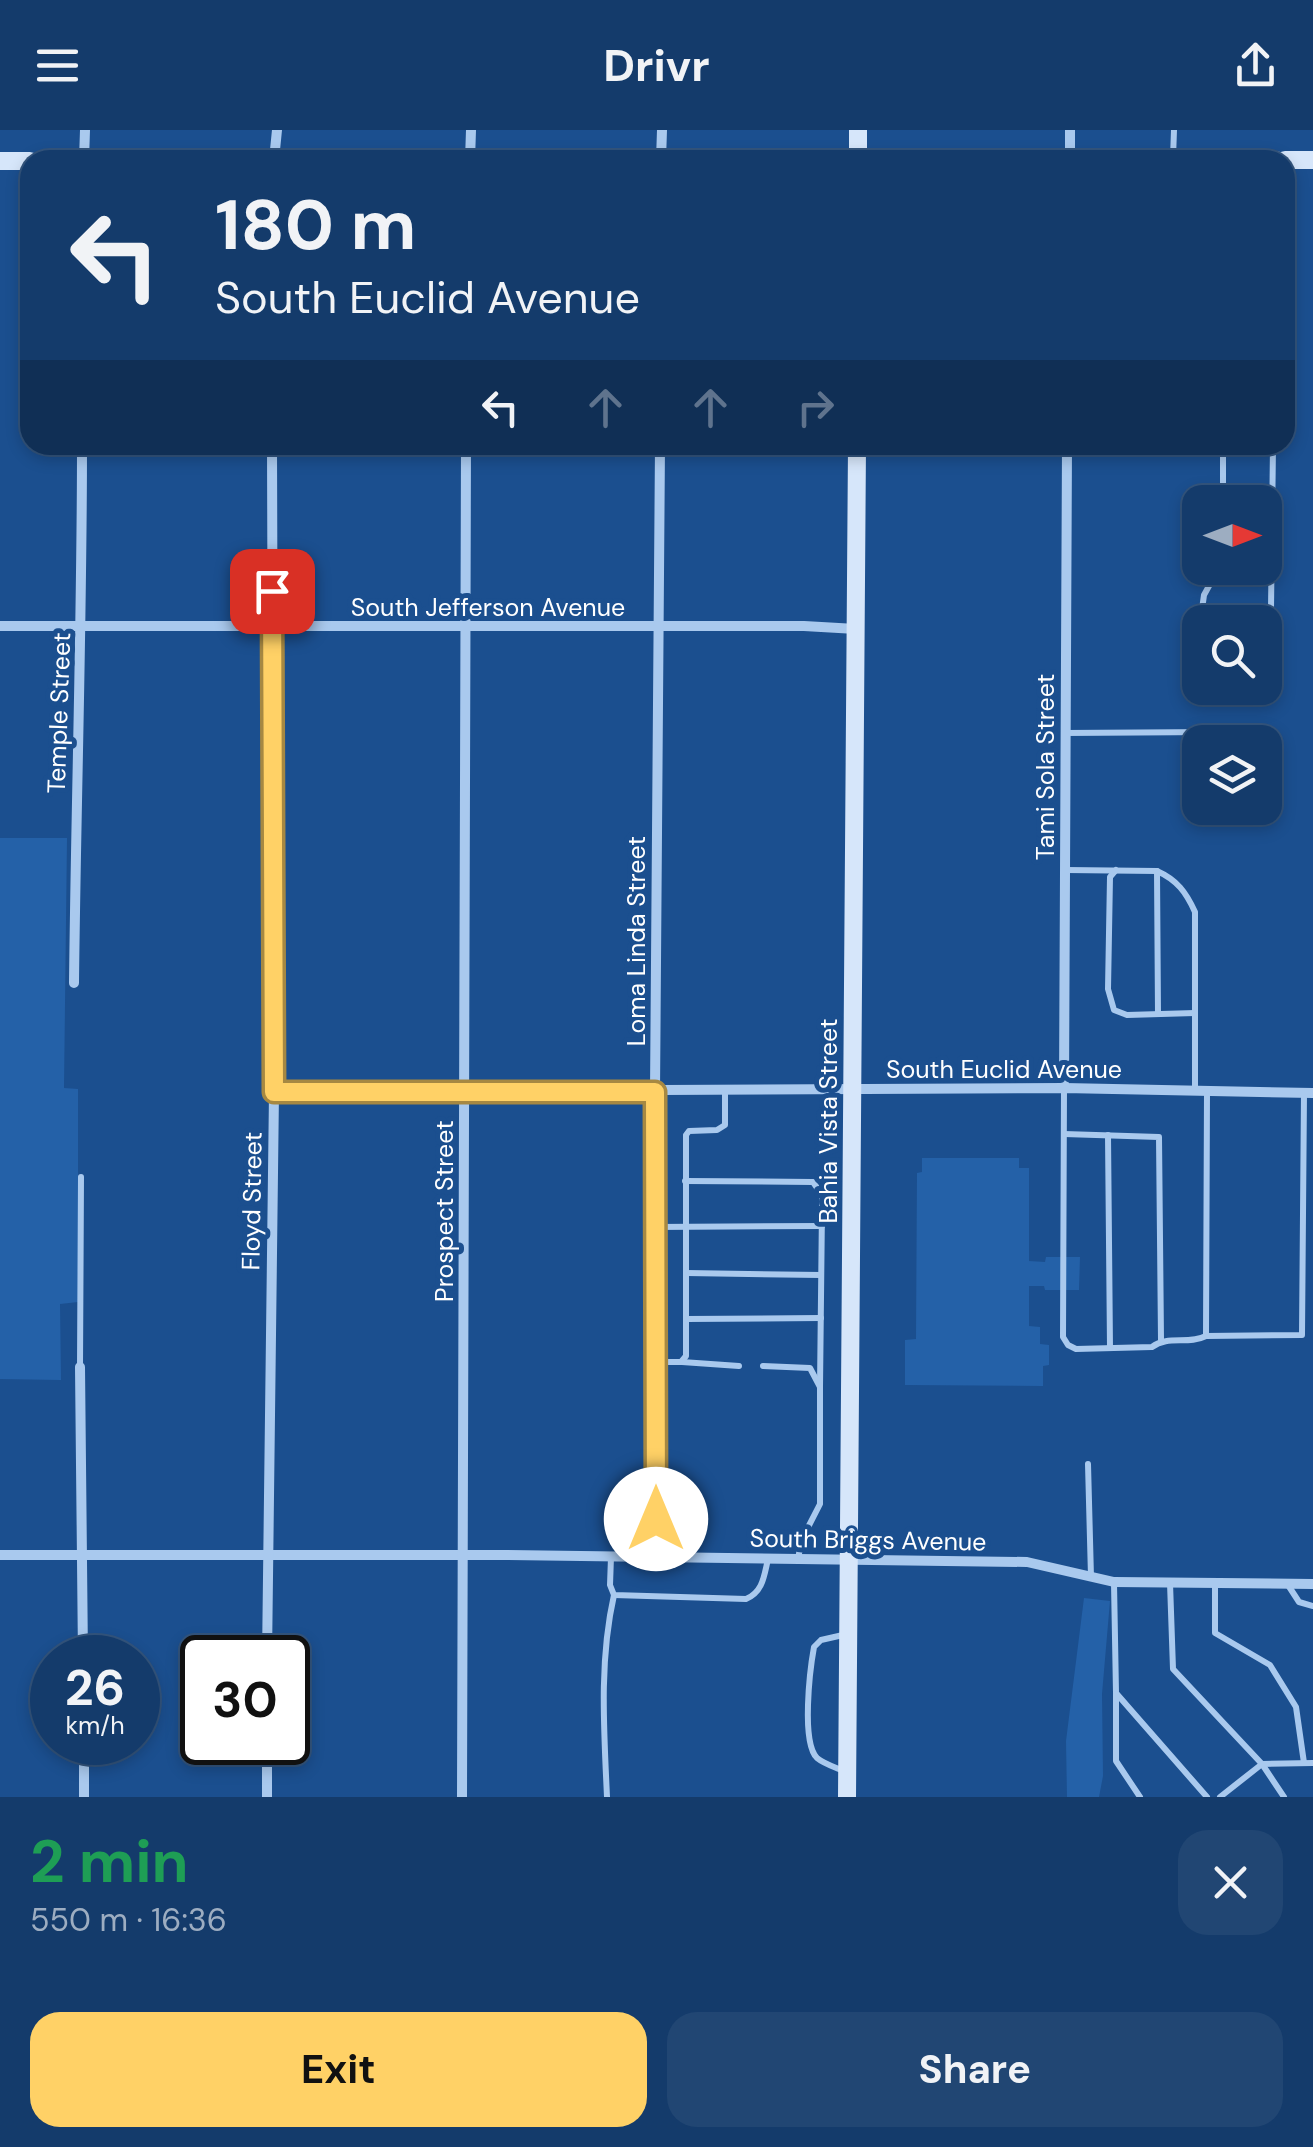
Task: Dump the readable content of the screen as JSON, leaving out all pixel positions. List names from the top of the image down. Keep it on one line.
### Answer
{"streets":{"street":["South Jefferson Avenue","Temple Street","Tami Sola Street","Loma Linda Street","South Euclid Avenue","Bahia Vista Street","Floyd Street","Prospect Street","South Briggs Avenue"]},"crossings":[["South Jefferson Avenue","Temple Street"],["South Jefferson Avenue","Loma Linda Street"],["South Jefferson Avenue","Bahia Vista Street"],["South Jefferson Avenue","Floyd Street"],["South Jefferson Avenue","Prospect Street"],["Tami Sola Street","South Euclid Avenue"],["Loma Linda Street","South Euclid Avenue"],["Loma Linda Street","South Briggs Avenue"],["South Euclid Avenue","Bahia Vista Street"],["South Euclid Avenue","Floyd Street"],["South Euclid Avenue","Prospect Street"],["Bahia Vista Street","South Briggs Avenue"],["Floyd Street","South Briggs Avenue"],["Prospect Street","South Briggs Avenue"]],"north":"right","page":{"header":"Drivr","turn":["180 m","South Euclid Avenue"],"speed":"26 km/h","limit":"30","heading":["2 min","550 m · 16:36"],"buttons":["Exit","Share"]}}
